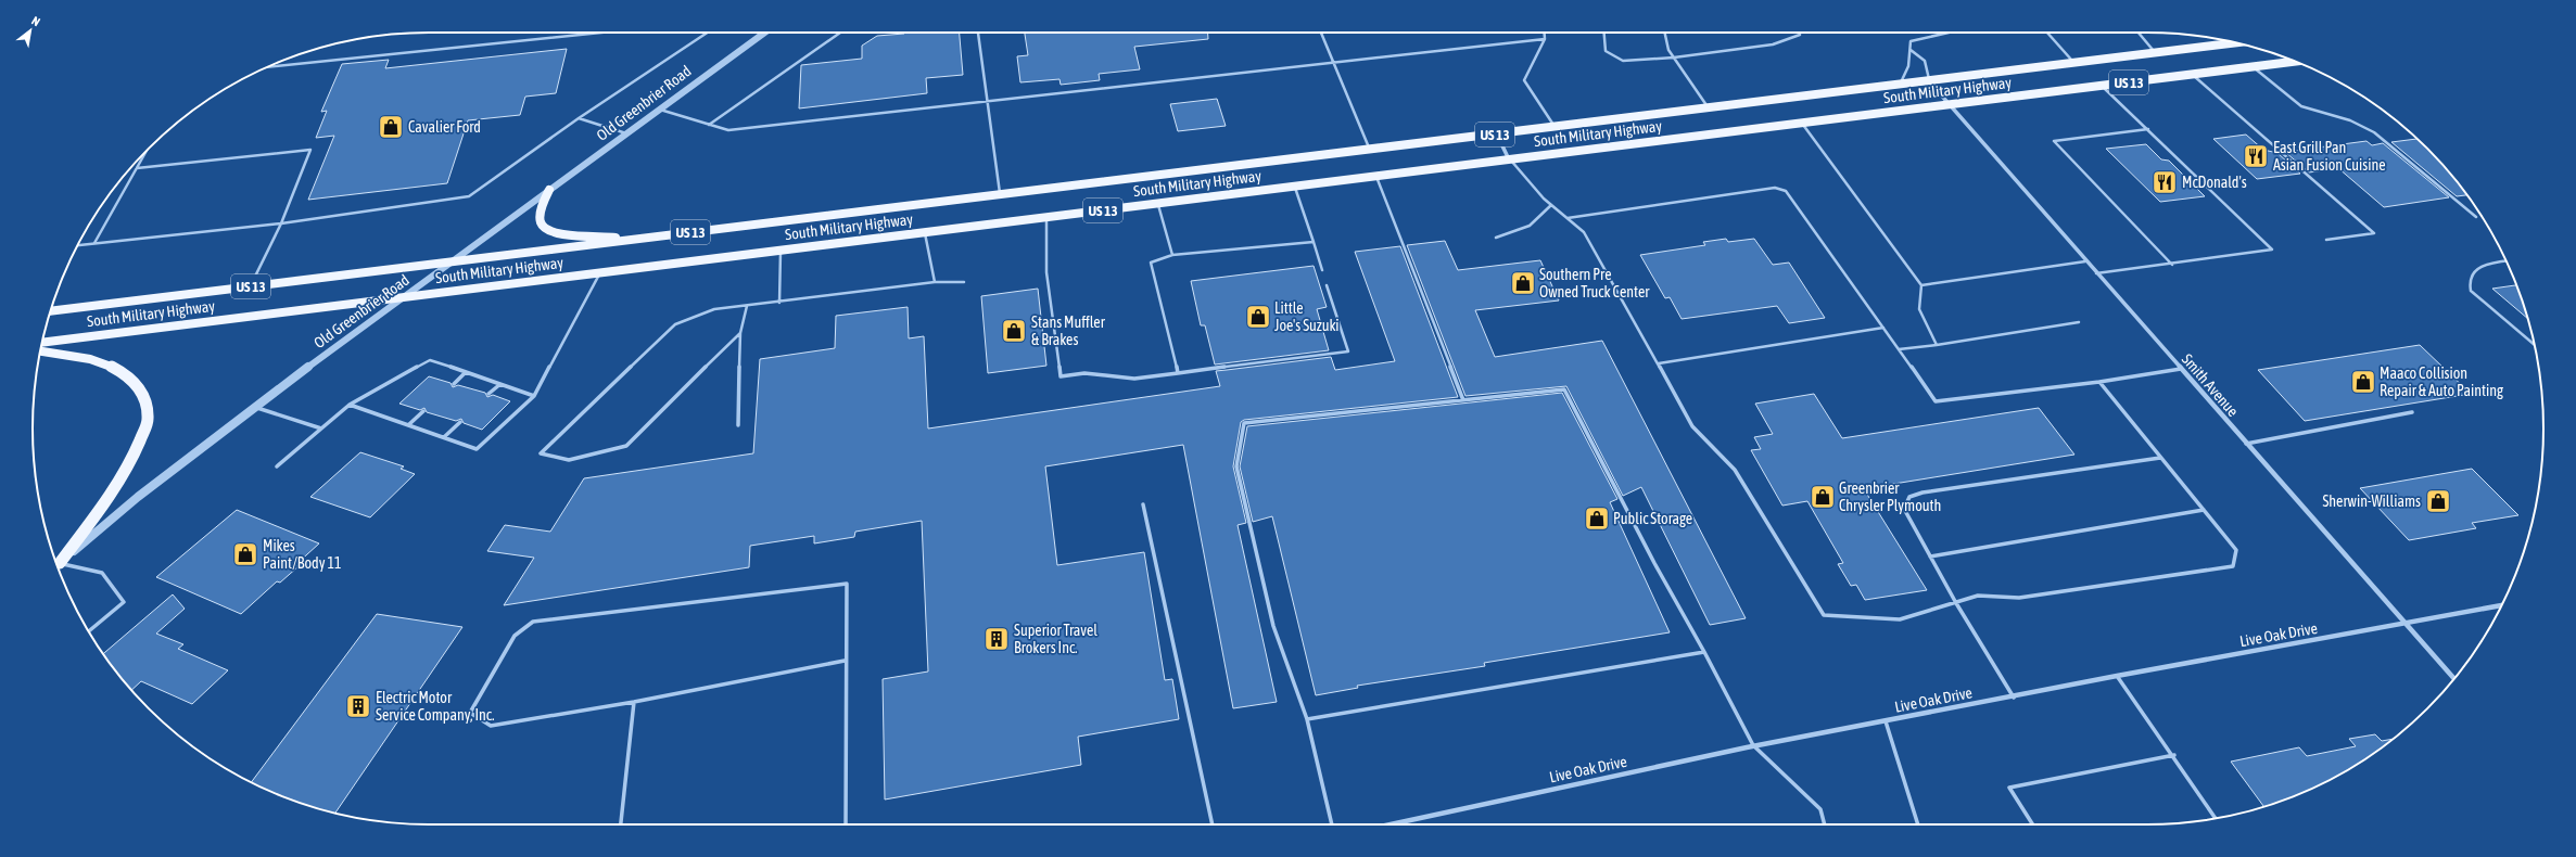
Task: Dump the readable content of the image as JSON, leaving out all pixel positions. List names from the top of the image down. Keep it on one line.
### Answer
{"streets":{"main road":["US 13","South Military Highway"],"street":["Old Greenbrier Road","Smith Avenue","Live Oak Drive"]},"crossings":[["South Military Highway","Old Greenbrier Road"],["South Military Highway","Smith Avenue"],["Smith Avenue","Live Oak Drive"]],"places":{"shop":["Cavalier Ford","Southern Pre Owned Truck Center","Little Joe's Suzuki","Stans Muffler & Brakes","Maaco Collision Repair & Auto Painting","Greenbrier Chrysler Plymouth","Sherwin-Williams","Public Storage","Mikes Paint/Body 11"],"restaurant":["East Grill Pan Asian Fusion Cuisine","McDonald's"],"building":["Superior Travel Brokers Inc.","Electric Motor Service Company, Inc."]},"north":"top right"}
